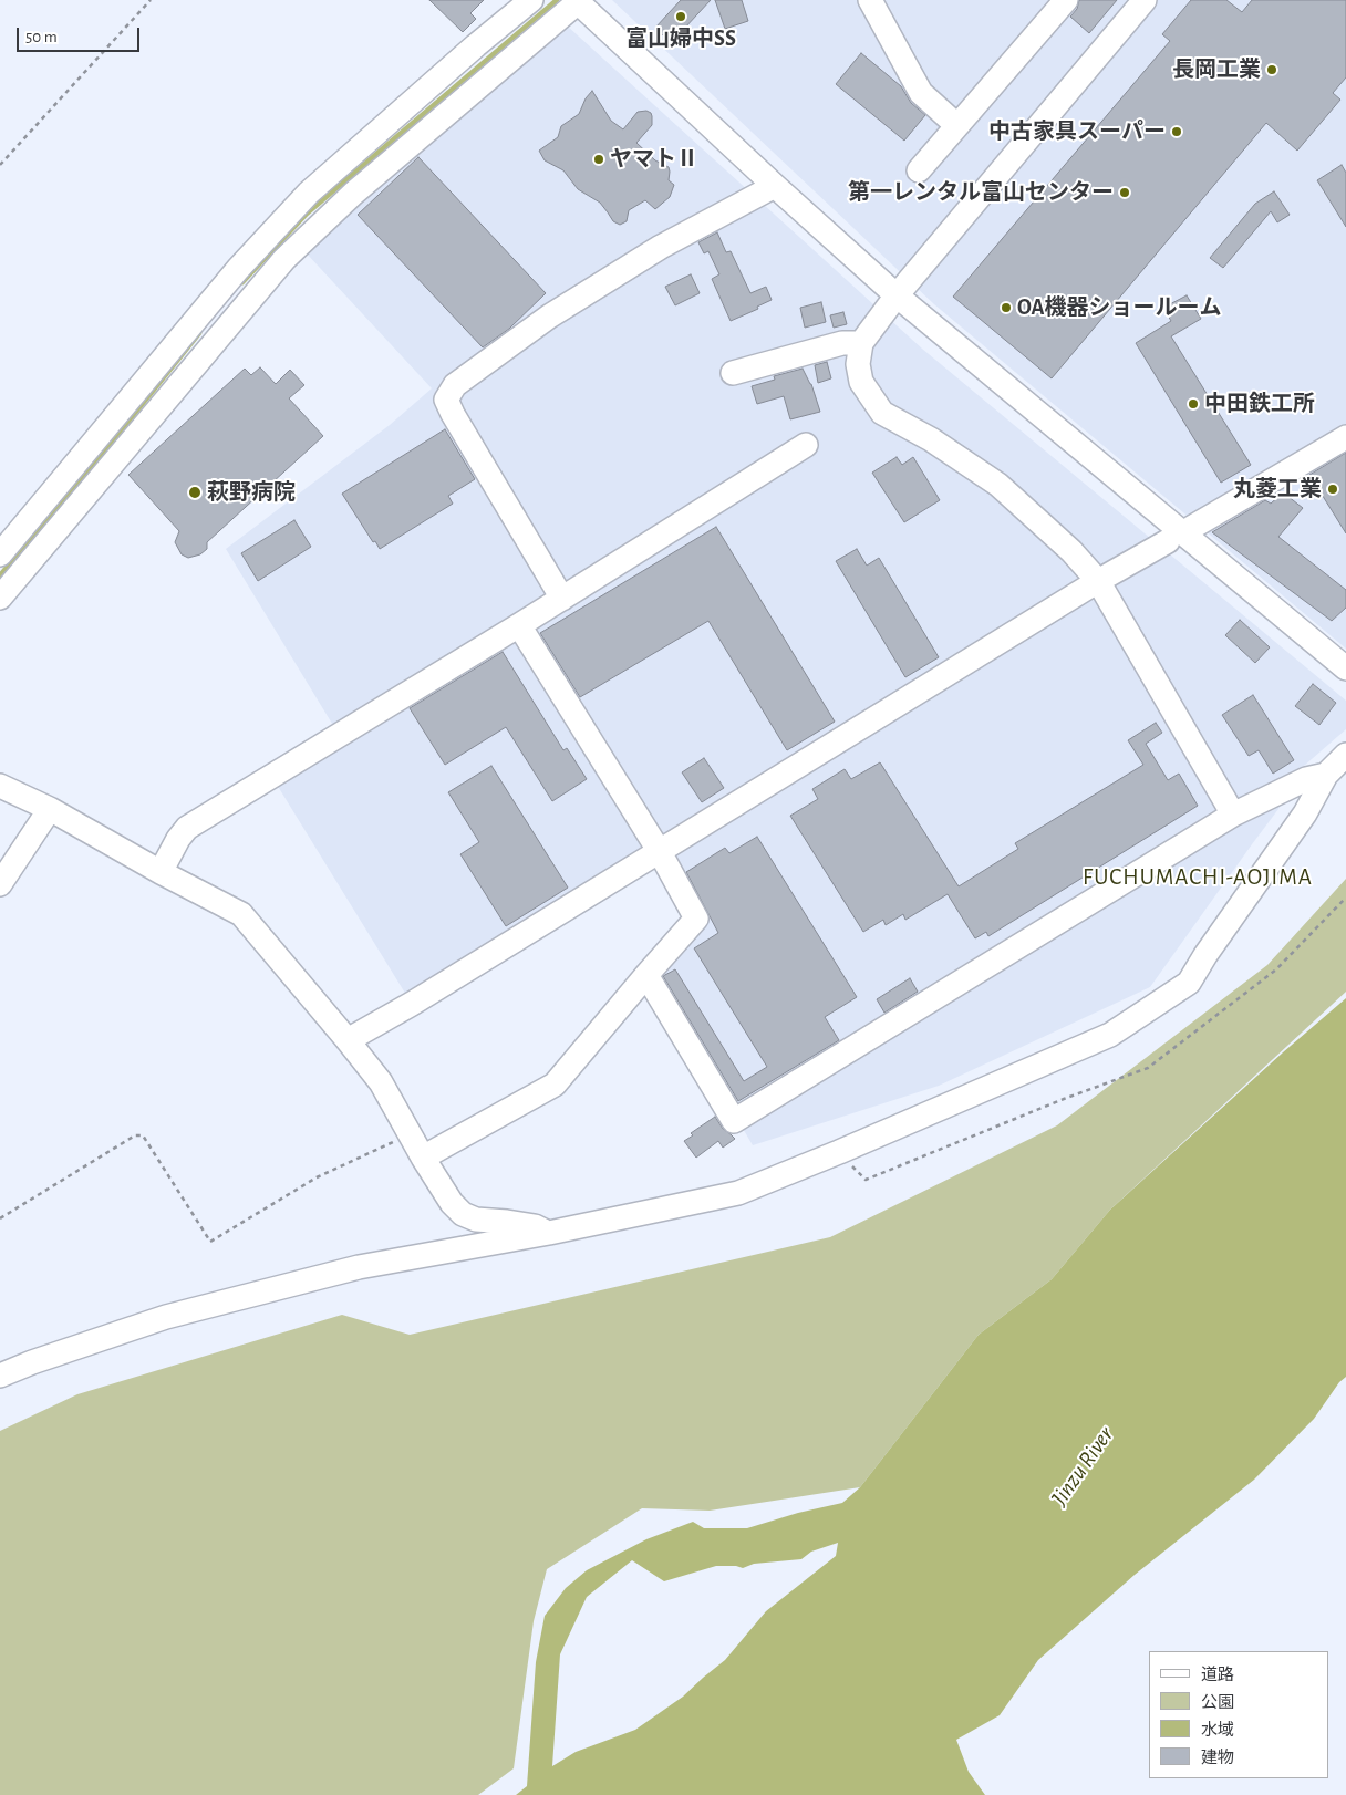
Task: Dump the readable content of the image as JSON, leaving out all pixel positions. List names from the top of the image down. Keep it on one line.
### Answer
{"districts":["FUCHUMACHI-AOJIMA"],"water":["Jinzu River"],"places":["富山婦中SS","長岡工業","中古家具スーパー","ヤマトⅡ","第一レンタル富山センター","OA機器ショールーム","中田鉄工所","丸菱工業","萩野病院"],"legend":["道路","公園","水域","建物"],"scale_bar":"50 m"}
